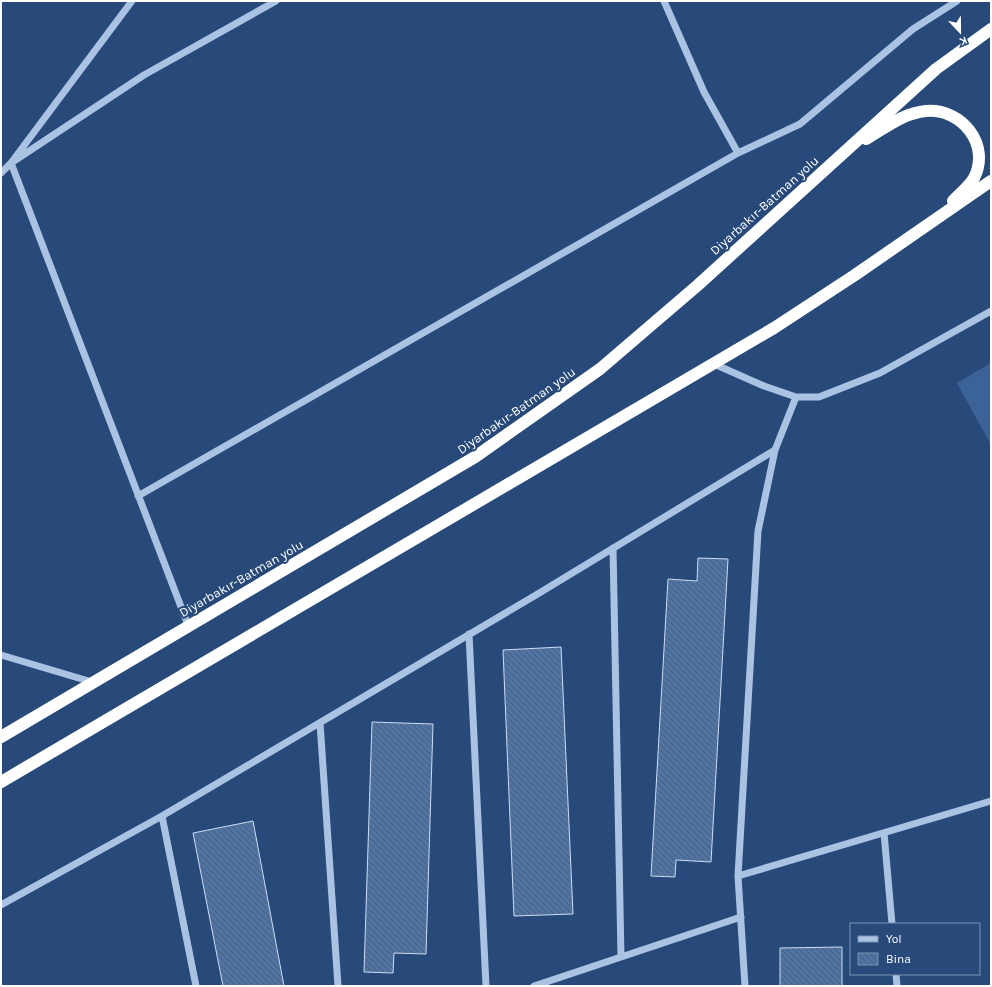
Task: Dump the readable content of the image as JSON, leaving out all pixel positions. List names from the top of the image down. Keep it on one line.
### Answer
{"streets":{"highway":["Diyarbakır-Batman yolu"]},"legend":["Yol","Bina"],"north":"bottom"}
